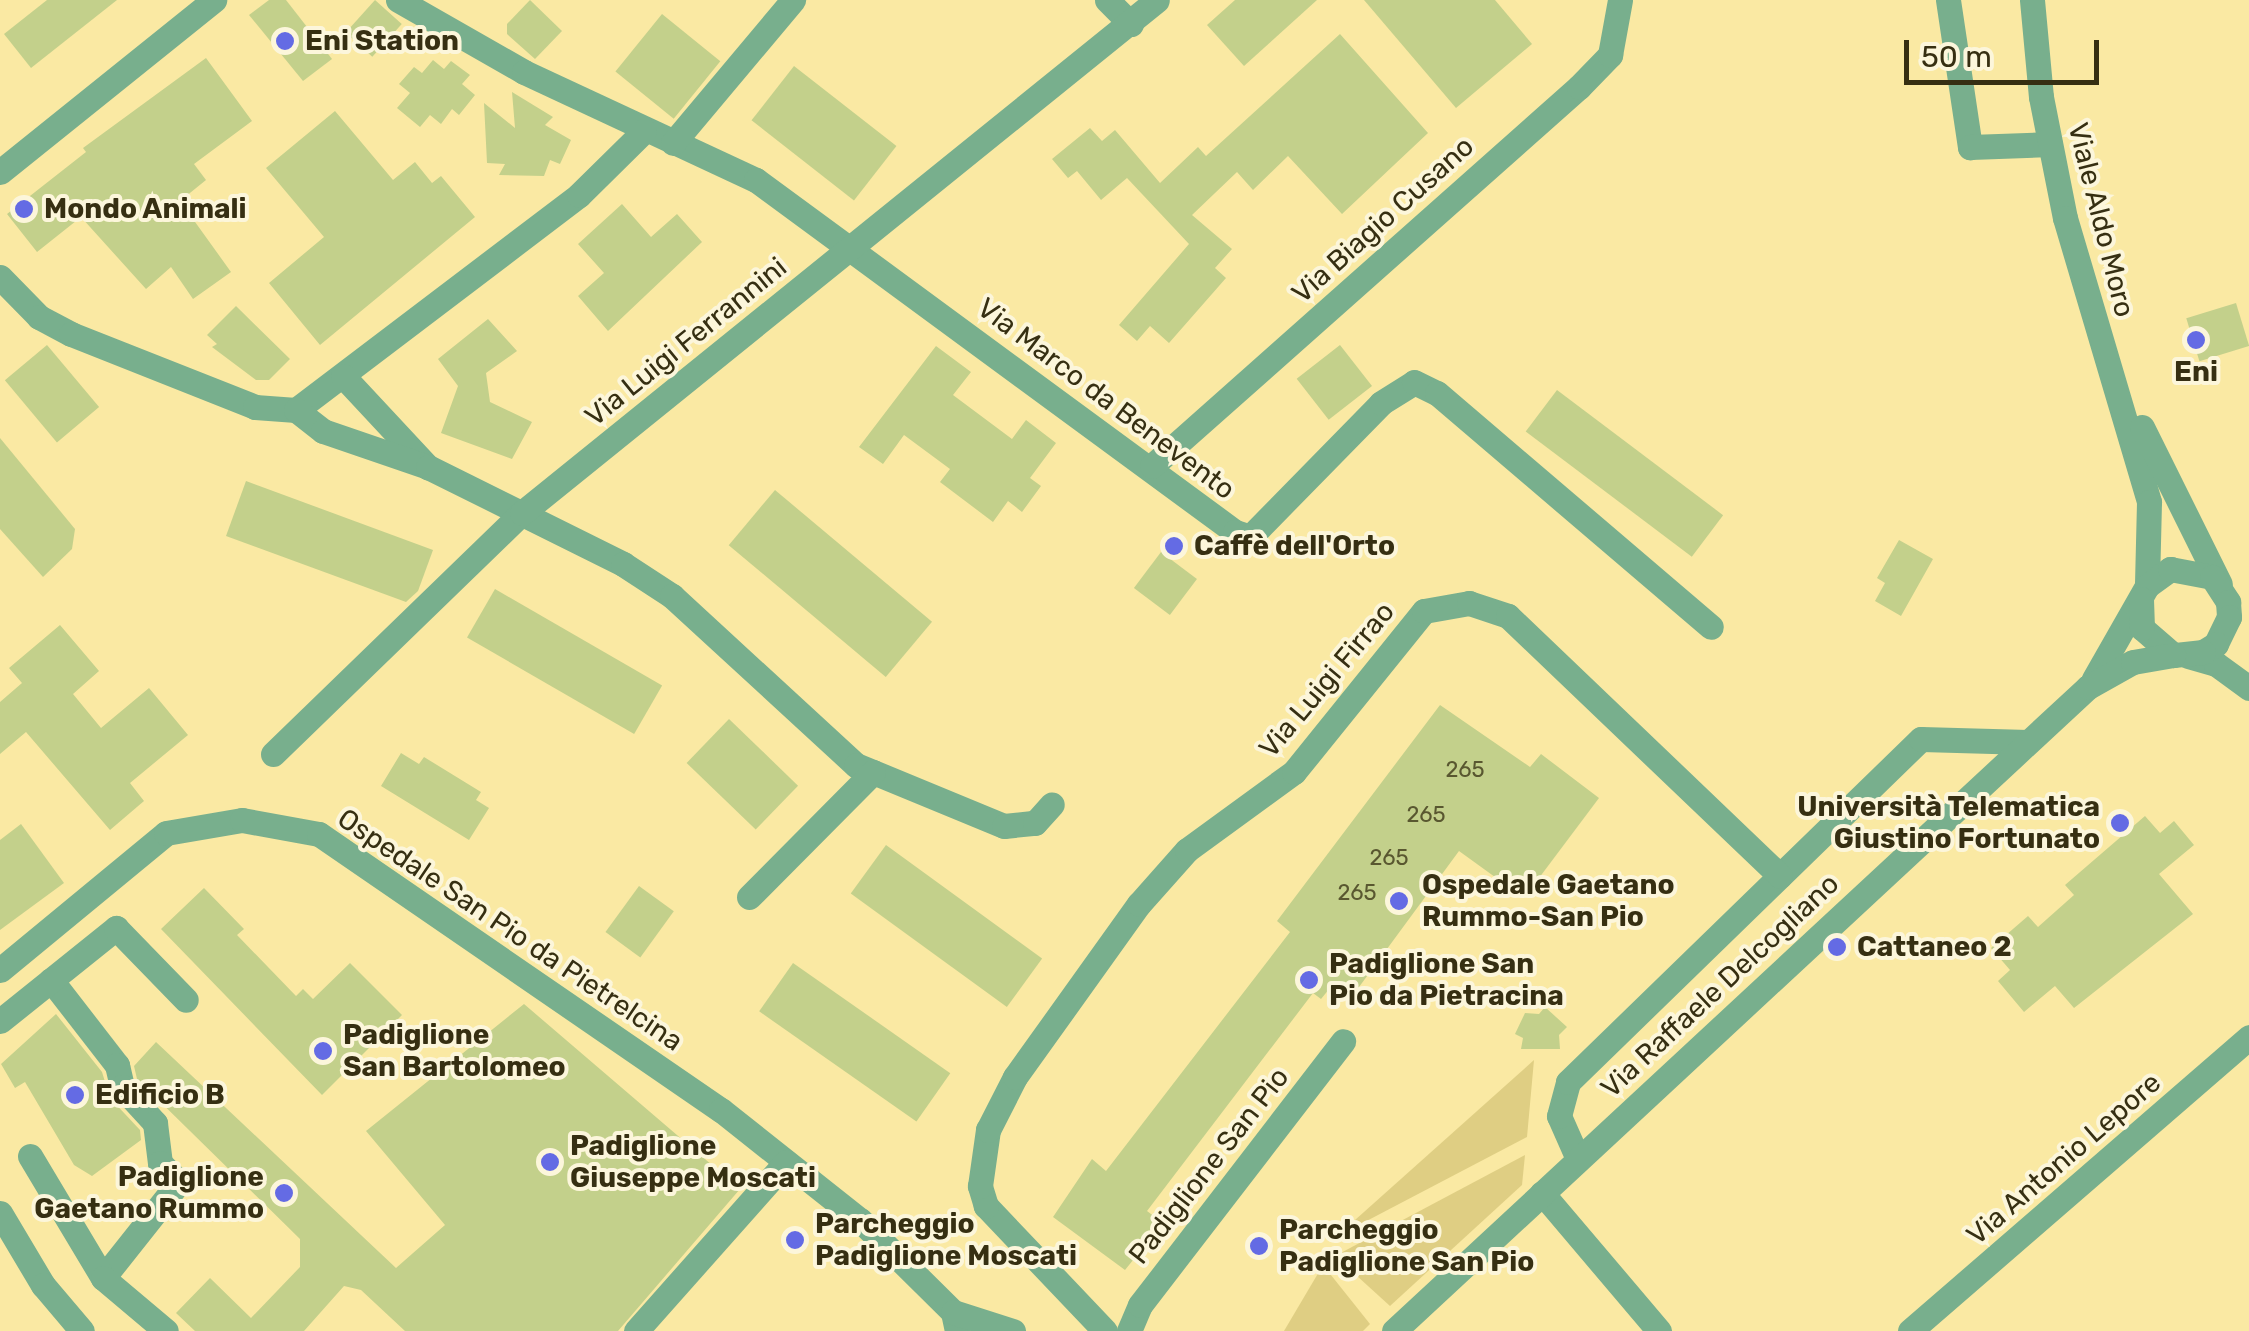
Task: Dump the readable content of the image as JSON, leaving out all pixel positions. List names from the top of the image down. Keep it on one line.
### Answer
{"streets":{"street":["Via Biagio Cusano","Viale Aldo Moro","Via Luigi Ferrannini","Via Marco da Benevento","Via Luigi Firrao","Ospedale San Pio da Pietrelcina","Via Raffaele Delcogliano","Via Antonio Lepore","Padiglione San Pio"]},"crossings":[["Via Biagio Cusano","Via Marco da Benevento"],["Viale Aldo Moro","Via Raffaele Delcogliano"],["Via Luigi Ferrannini","Via Marco da Benevento"]],"places":["Eni Station","Mondo Animali","Eni","Caffè dell'Orto","Università Telematica Giustino Fortunato","Ospedale Gaetano Rummo-San Pio","Cattaneo 2","Padiglione San Pio da Pietracina","Padiglione San Bartolomeo","Edificio B","Padiglione Giuseppe Moscati","Padiglione Gaetano Rummo","Parcheggio Padiglione Moscati","Parcheggio Padiglione San Pio"],"house_numbers":["265","265","265","265"],"scale_bar":"50 m"}
